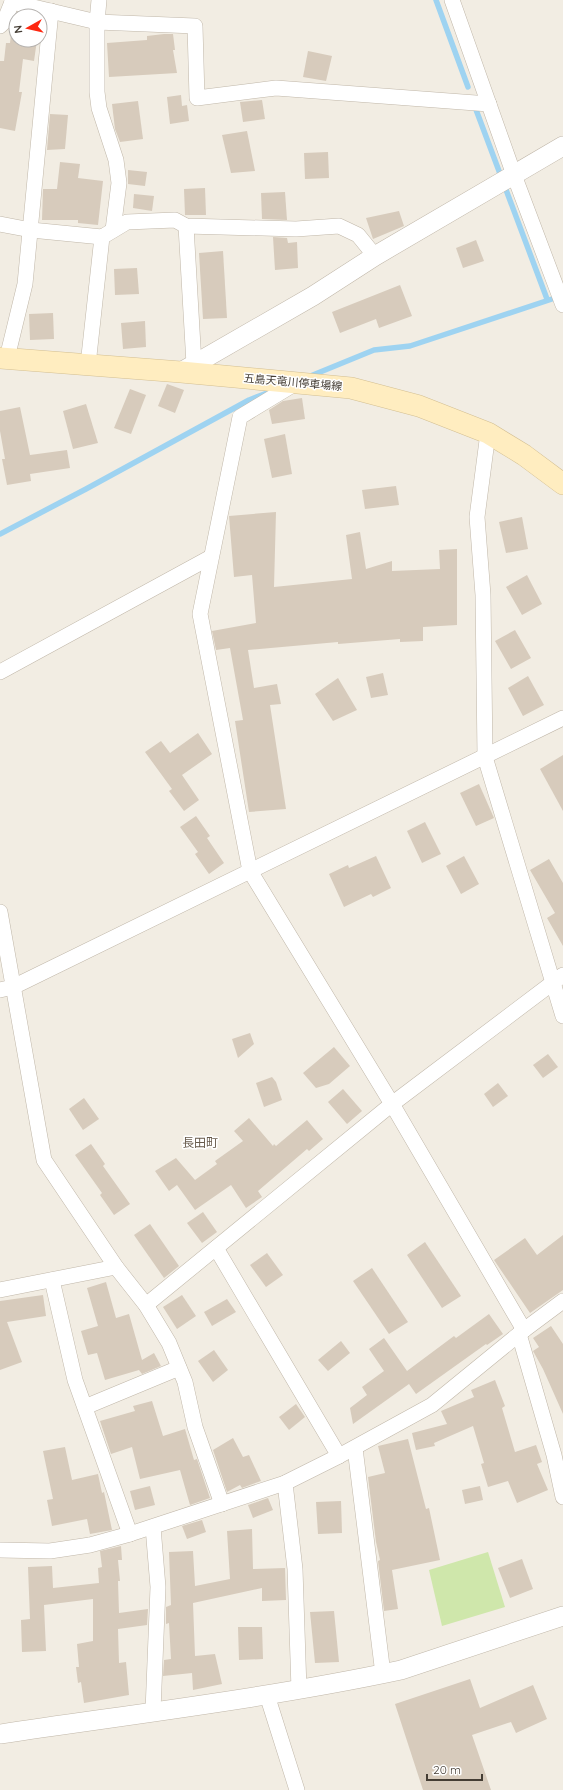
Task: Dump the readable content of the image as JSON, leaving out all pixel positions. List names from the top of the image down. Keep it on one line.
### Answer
{"streets":{"main road":["五島天竜川停車場線"]},"districts":["長田町"],"scale_bar":"20 m","north":"left"}
